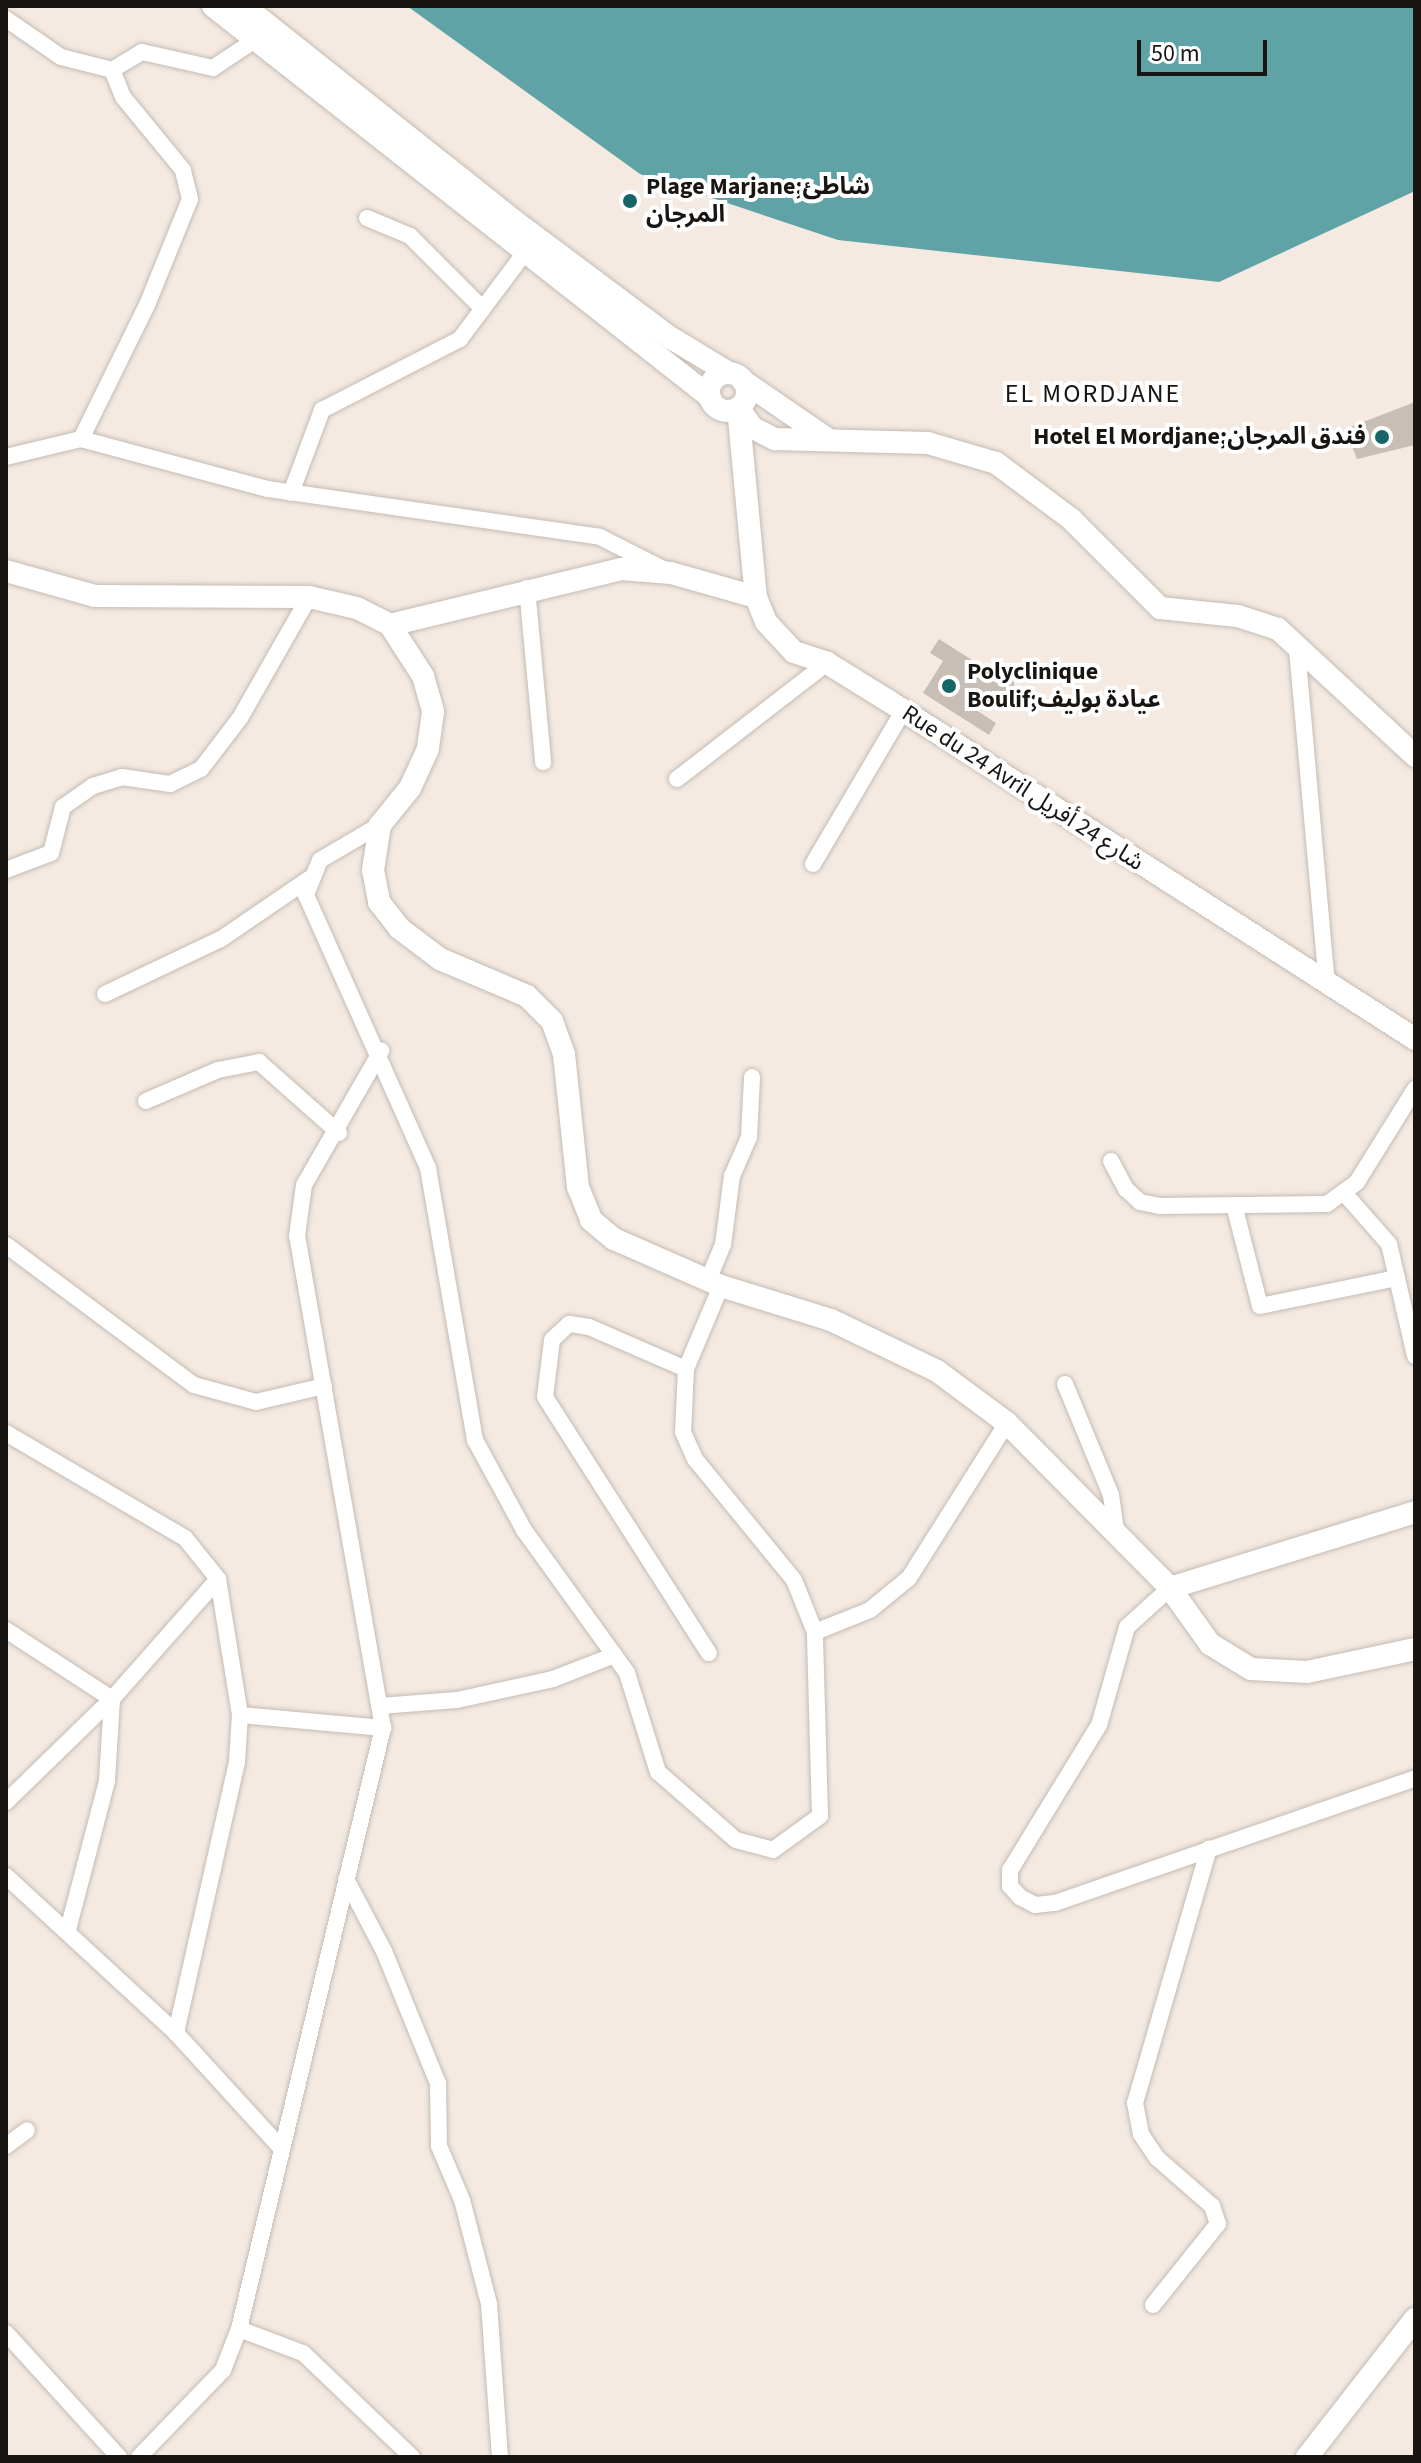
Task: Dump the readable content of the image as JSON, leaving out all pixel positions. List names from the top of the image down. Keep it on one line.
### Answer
{"streets":{"street":["Rue du 24 Avril شارع 24 أفريل"]},"districts":["EL MORDJANE"],"places":["Plage Marjane;شاطئ المرجان","Hotel El Mordjane;فندق المرجان","Polyclinique Boulif;عيادة بوليف"],"scale_bar":"50 m"}
